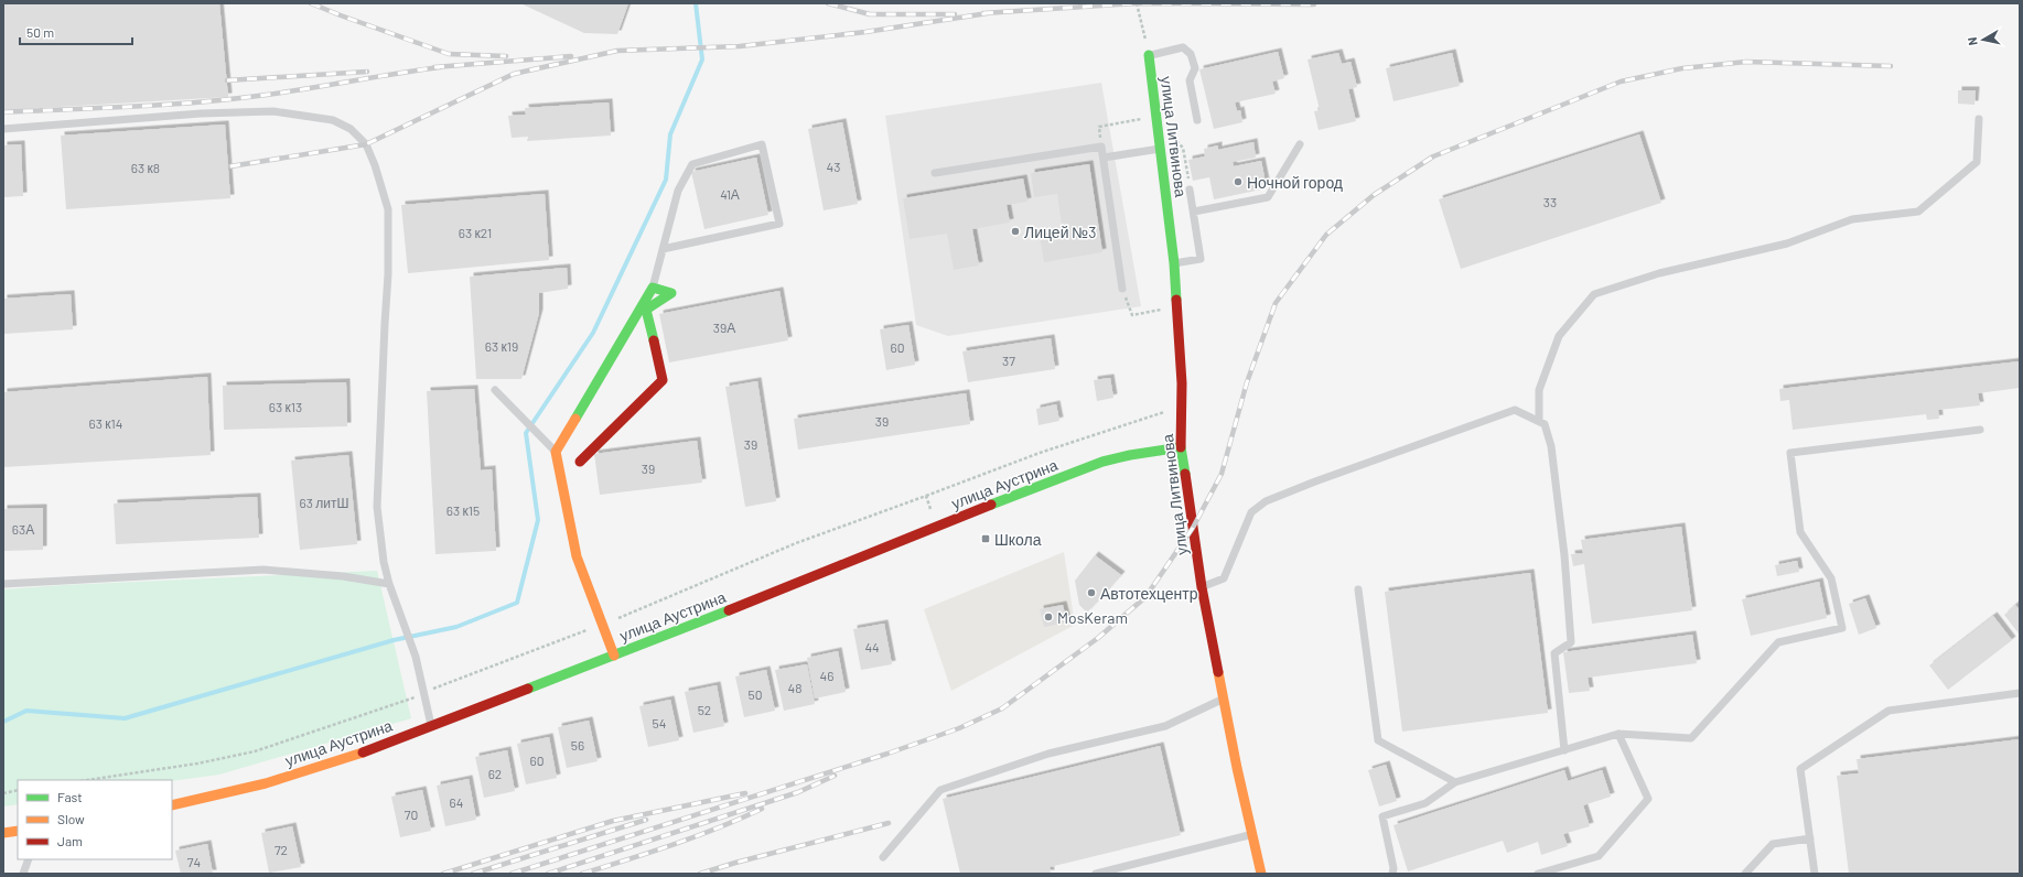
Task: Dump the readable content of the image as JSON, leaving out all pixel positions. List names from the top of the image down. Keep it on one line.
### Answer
{"streets":{"main road":["улица Литвинова","улица Аустрина"]},"crossings":[["улица Литвинова","улица Аустрина"]],"places":{"other":["Ночной город","Лицей №3","Автотехцентр","MosKeram"],"transit":["Школа"]},"house_numbers":["43","63 к8","41А","33","63 к21","39А","63 к19","60","37","63 к13","39","63 к14","39","39","63 литШ","63 к15","63А","44","46","48","50","52","54","56","60","62","64","70","72","74"],"legend":["Fast","Slow","Jam"],"scale_bar":"50 m","north":"left"}
